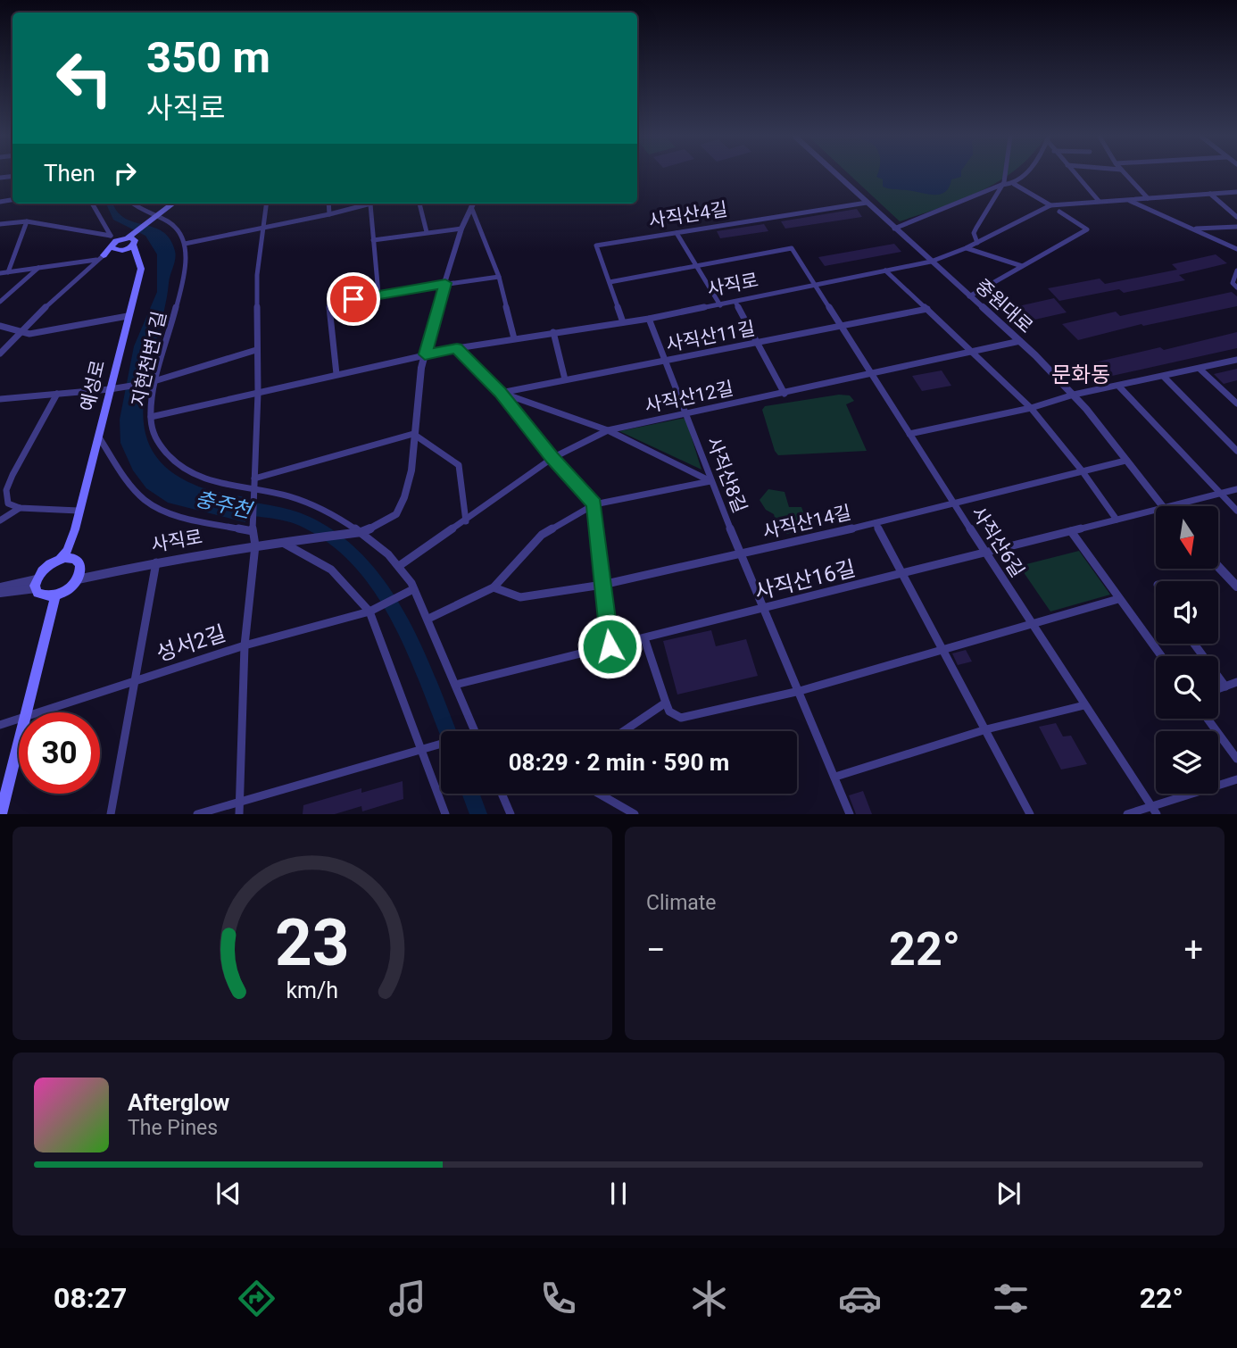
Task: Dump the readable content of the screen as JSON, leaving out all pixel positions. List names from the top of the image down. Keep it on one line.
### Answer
{"streets":{"main road":["예성로"],"street":["사직산4길","사직로","중원대로","사직산11길","지현천변1길","사직산12길","사직산8길","사직산14길","사직산6길","사직산16길","성서2길"]},"crossings":[["사직산4길","사직로"],["사직산4길","중원대로"],["사직로","중원대로"],["사직로","지현천변1길"],["사직로","사직산8길"],["사직로","사직산6길"],["중원대로","사직산12길"],["중원대로","사직산14길"],["사직산11길","사직산8길"],["사직산11길","사직산6길"],["지현천변1길","사직산12길"],["지현천변1길","사직산16길"],["지현천변1길","성서2길"],["사직산12길","사직산8길"],["사직산12길","사직산6길"],["사직산8길","사직산14길"],["사직산8길","사직산16길"],["사직산14길","사직산6길"],["사직산6길","사직산16길"]],"districts":["문화동"],"water":["충주천"],"north":"bottom","page":{"turn":["350 m","사직로"],"then":"Then","limit":"30","trip":"08:29 · 2 min · 590 m","tile":"Climate","heat":["−","22°","+"],"song":["Afterglow","The Pines"],"tabs":["08:27","22°"],"gauge":["23","km/h"]}}
